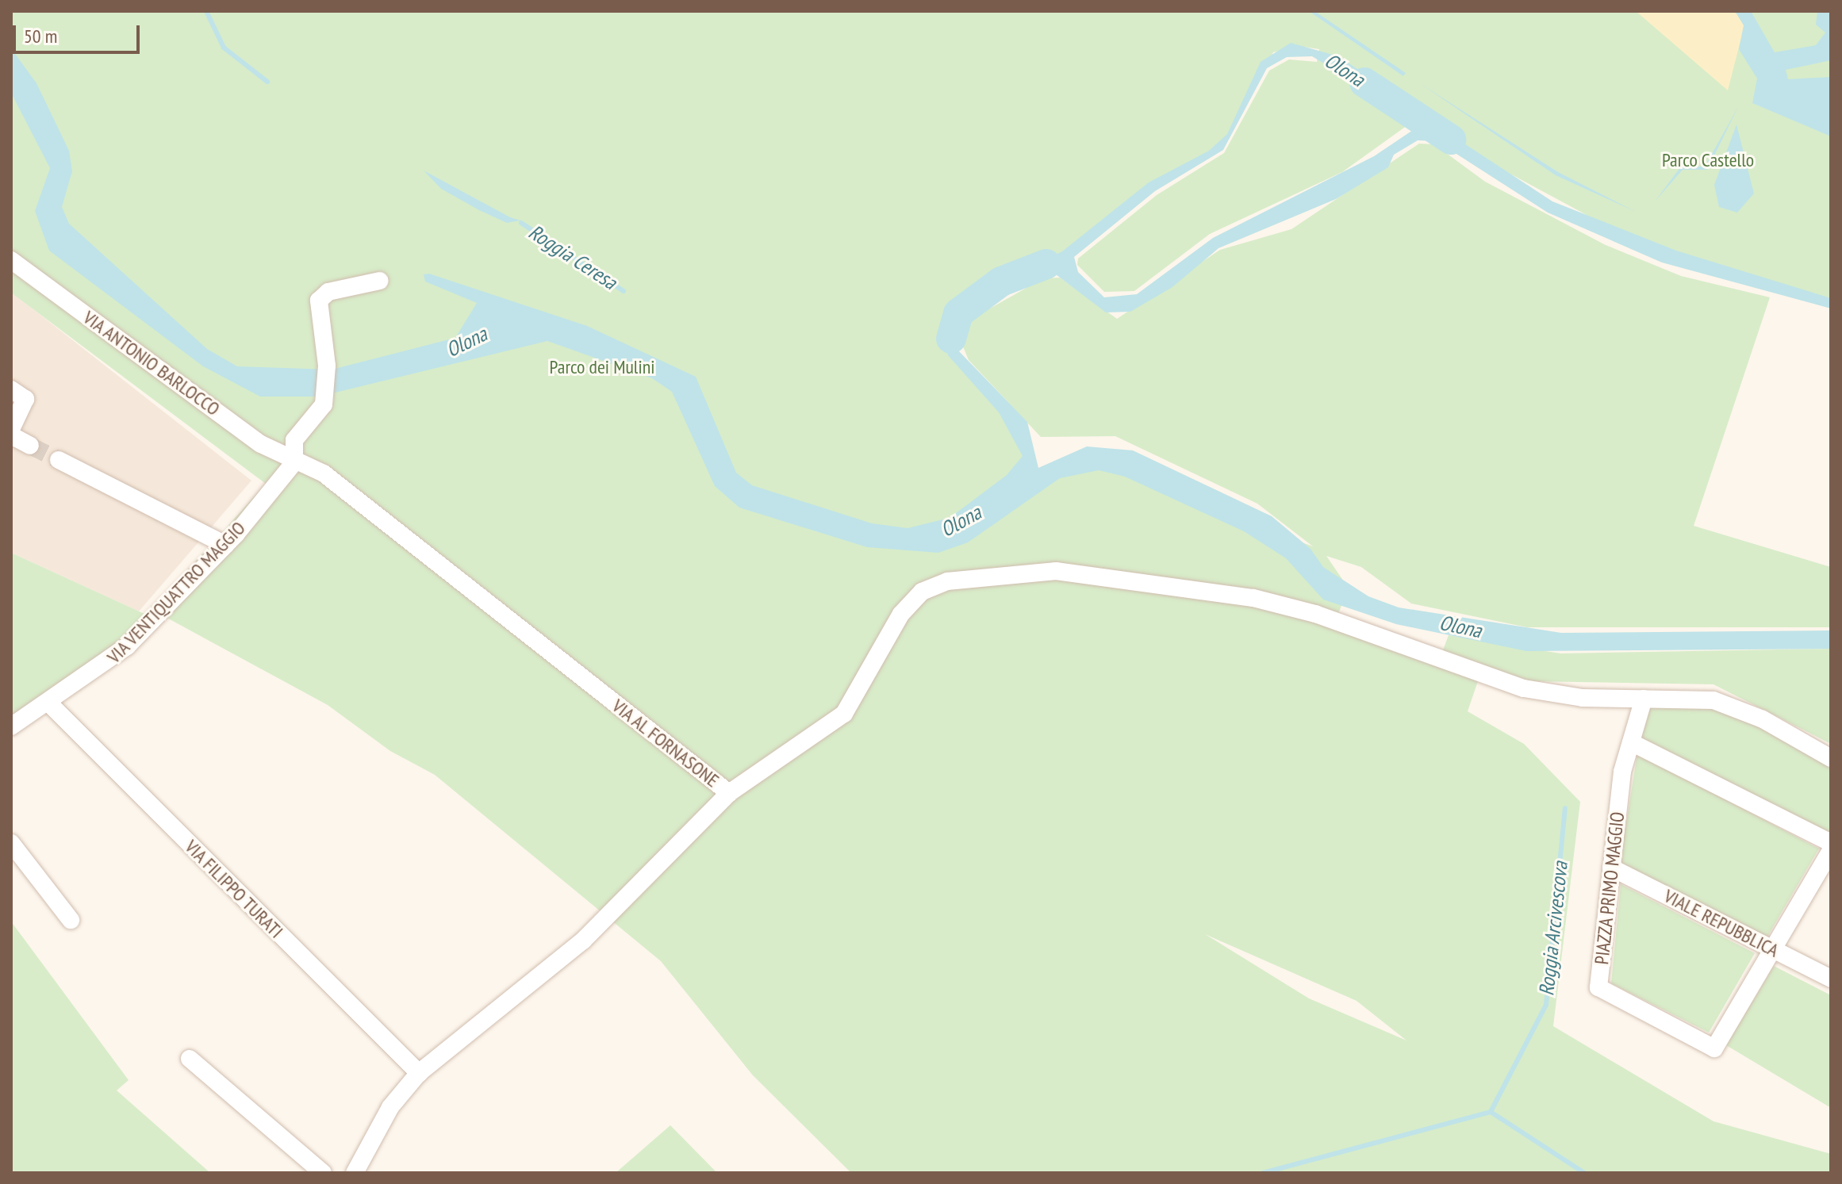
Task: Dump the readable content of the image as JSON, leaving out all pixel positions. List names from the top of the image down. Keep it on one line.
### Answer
{"streets":{"street":["VIA ANTONIO BARLOCCO","VIA VENTIQUATTRO MAGGIO","VIA AL FORNASONE","PIAZZA PRIMO MAGGIO","VIA FILIPPO TURATI","VIALE REPUBBLICA"]},"crossings":[["VIA ANTONIO BARLOCCO","VIA VENTIQUATTRO MAGGIO"],["VIA ANTONIO BARLOCCO","VIA AL FORNASONE"],["VIA VENTIQUATTRO MAGGIO","VIA AL FORNASONE"],["VIA VENTIQUATTRO MAGGIO","VIA FILIPPO TURATI"],["VIA AL FORNASONE","VIA FILIPPO TURATI"],["PIAZZA PRIMO MAGGIO","VIALE REPUBBLICA"]],"water":["Olona","Roggia Ceresa","Roggia Arcivescova"],"parks":["Parco Castello","Parco dei Mulini"],"scale_bar":"50 m"}
